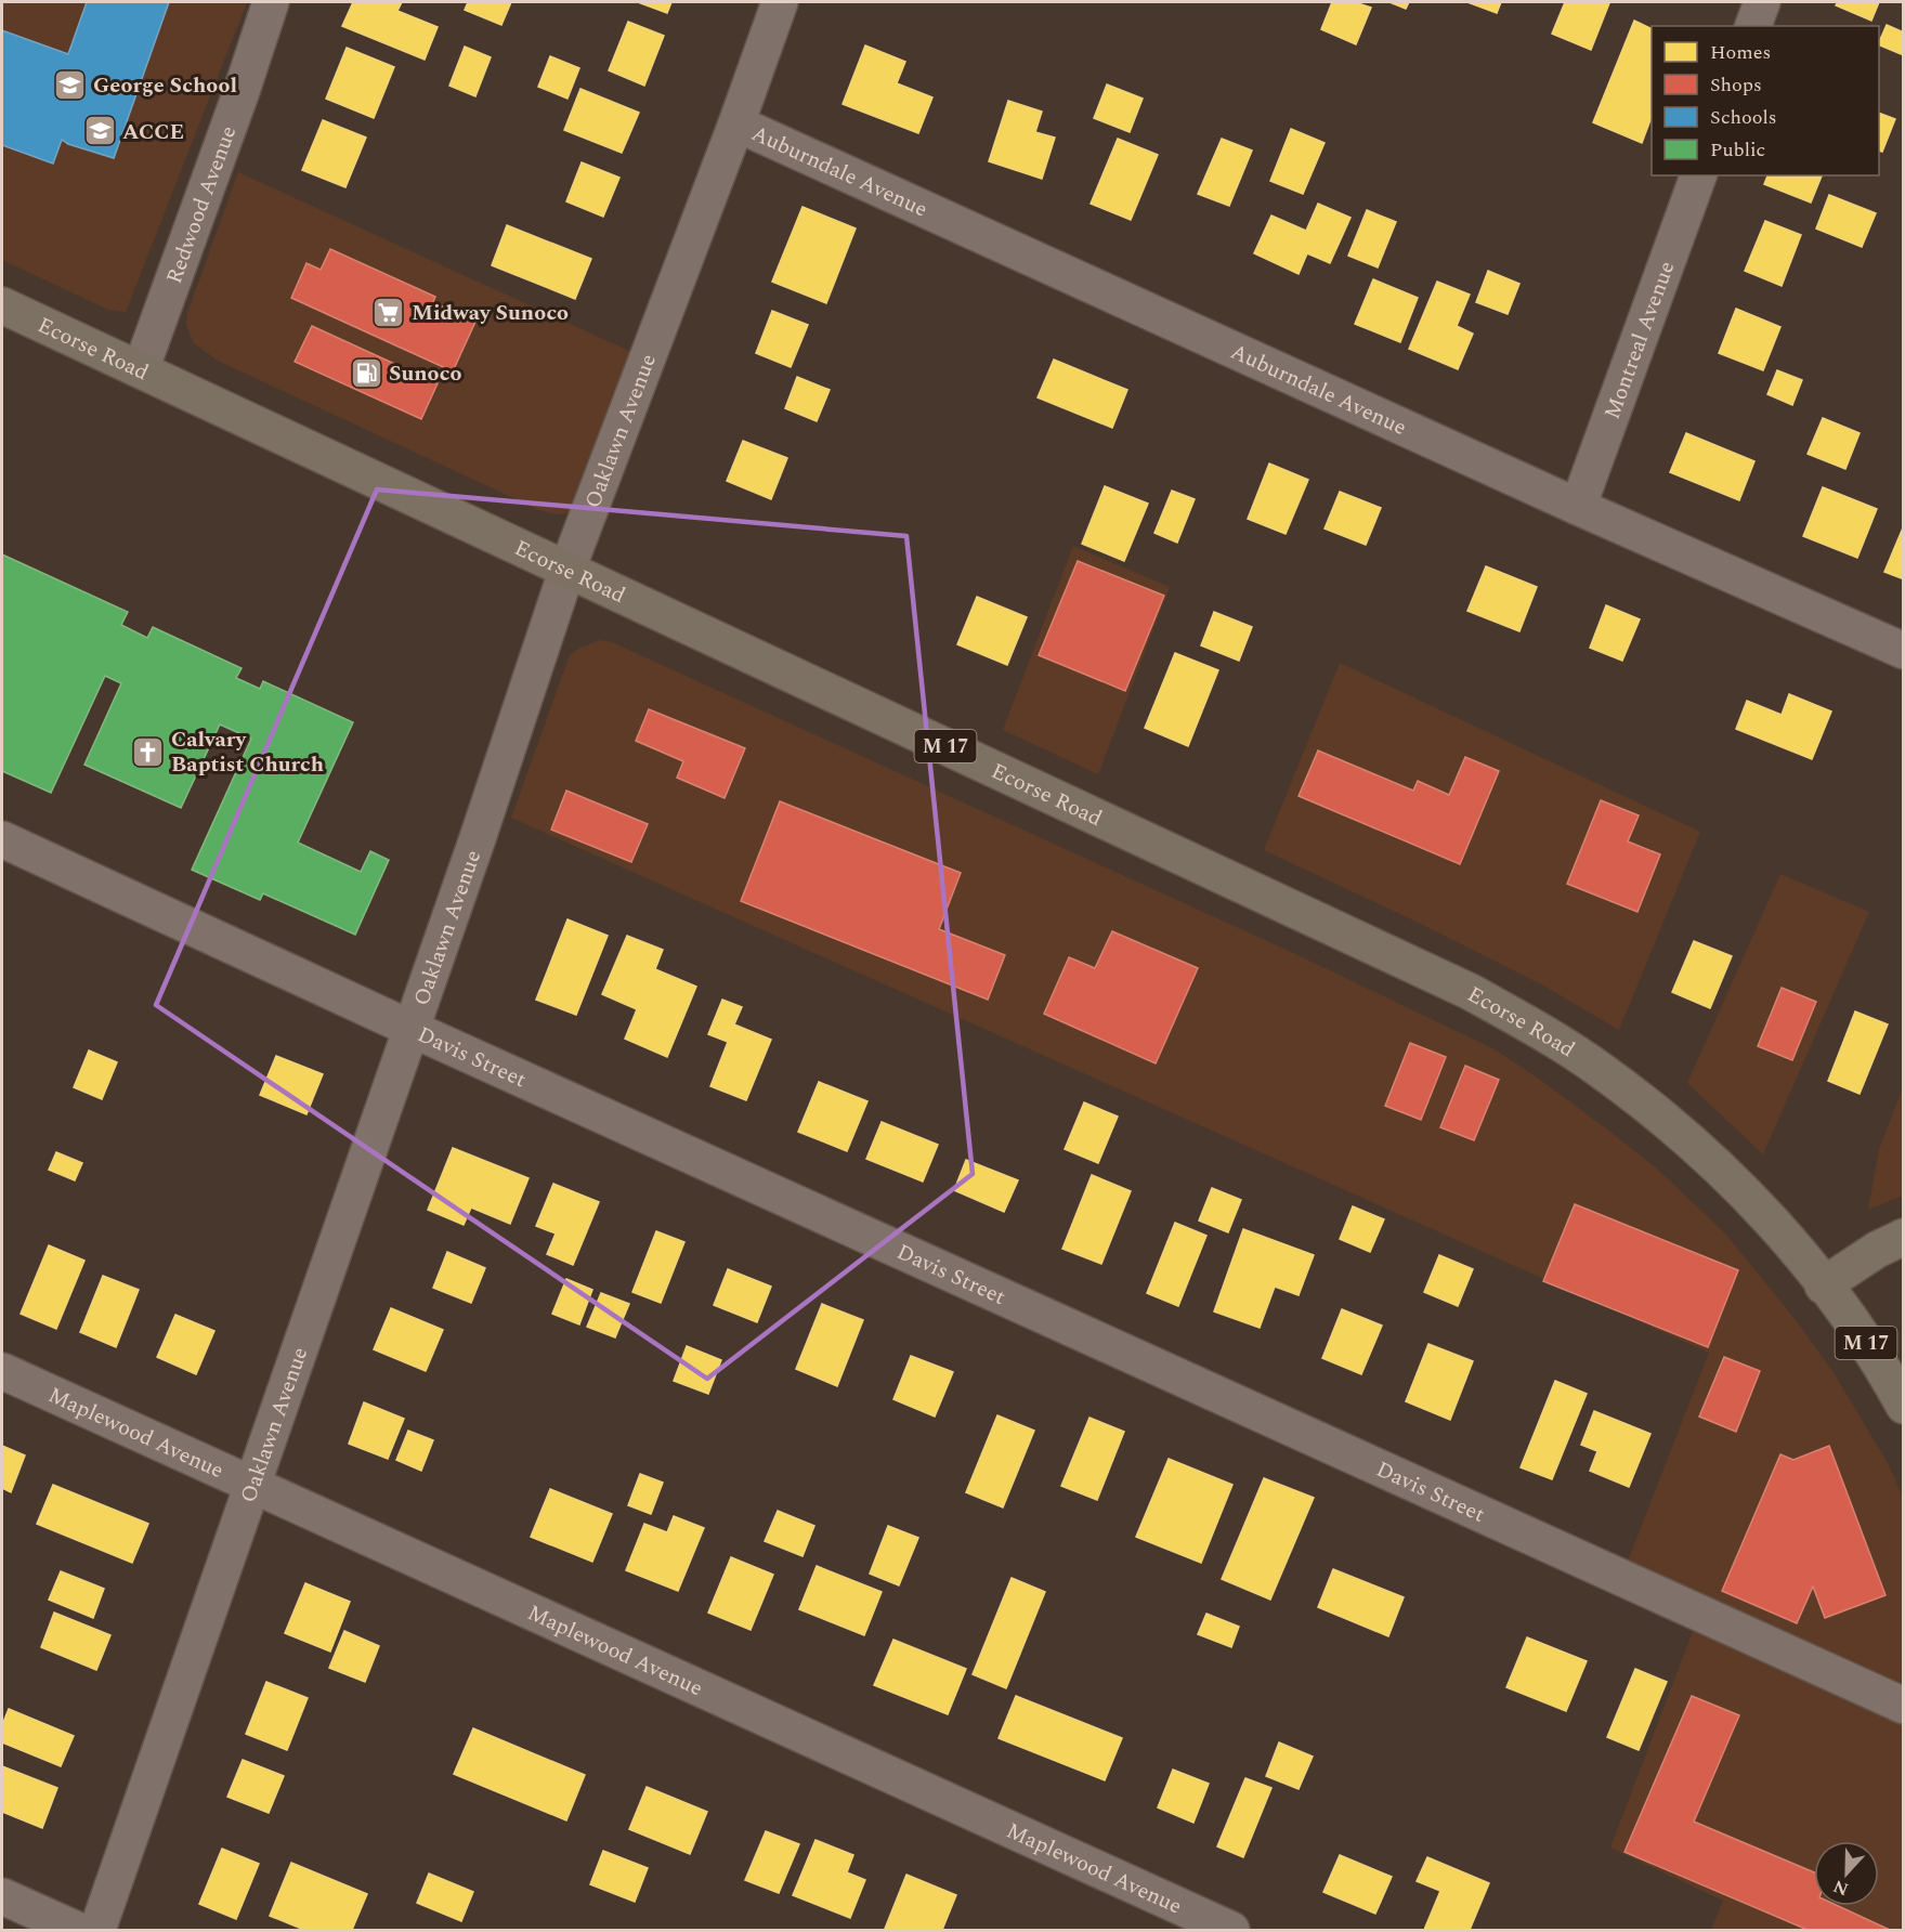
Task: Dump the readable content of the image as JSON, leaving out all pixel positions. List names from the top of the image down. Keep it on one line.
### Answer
{"streets":{"main road":["Ecorse Road","M 17"],"street":["Auburndale Avenue","Redwood Avenue","Montreal Avenue","Oaklawn Avenue","Davis Street","Maplewood Avenue"]},"crossings":[["Auburndale Avenue","Montreal Avenue"],["Auburndale Avenue","Oaklawn Avenue"],["Redwood Avenue","Ecorse Road"],["Ecorse Road","Oaklawn Avenue"],["Oaklawn Avenue","Davis Street"],["Oaklawn Avenue","Maplewood Avenue"]],"places":{"school or university":["George School","ACCE"],"supermarket":["Midway Sunoco"],"fuel station":["Sunoco"],"church":["Calvary Baptist Church"]},"legend":["Homes","Shops","Schools","Public"],"north":"bottom"}
